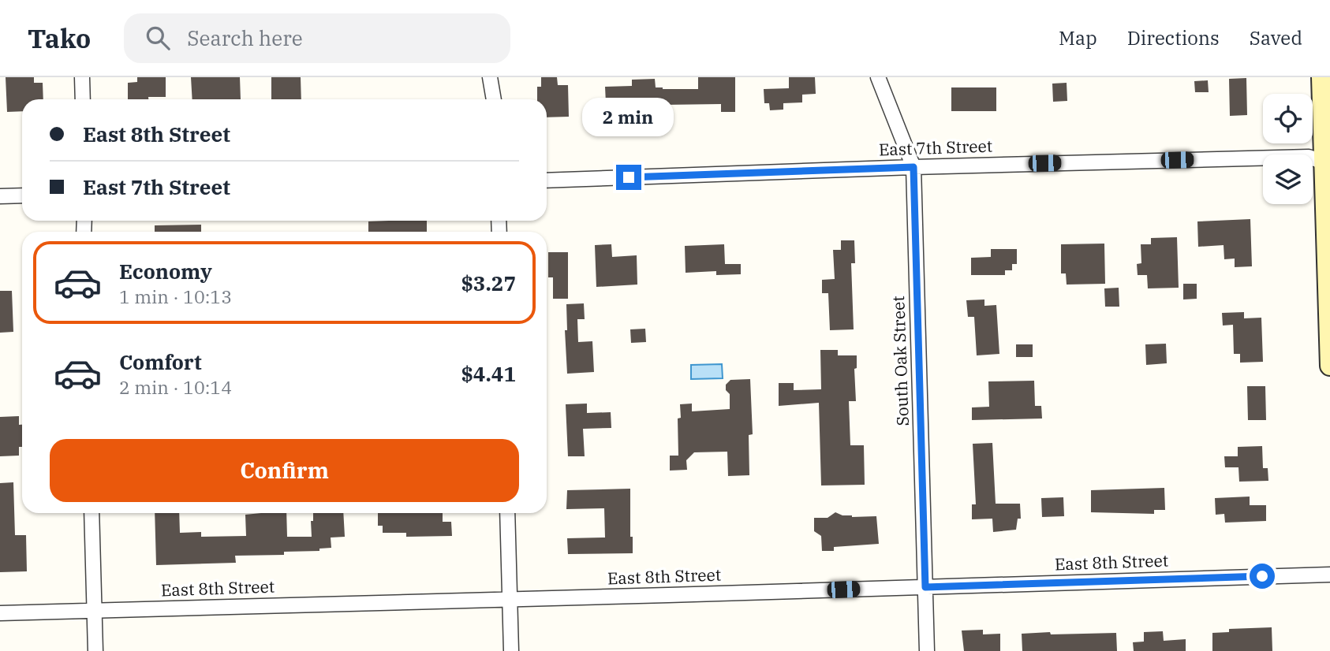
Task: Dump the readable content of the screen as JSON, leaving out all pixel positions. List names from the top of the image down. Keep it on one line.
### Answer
{"streets":{"street":["East 7th Street","South Oak Street","East 8th Street"]},"crossings":[["East 7th Street","South Oak Street"],["South Oak Street","East 8th Street"]],"page":{"header":"Tako","search":"Search here","nav":["Map","Directions","Saved"],"bubble":"2 min","banner":["East 8th Street","East 7th Street"],"list":[{"name":"Economy","note":"1 min · 10:13","value":"$3.27"},{"name":"Comfort","note":"2 min · 10:14","value":"$4.41"}],"buttons":"Confirm"}}
